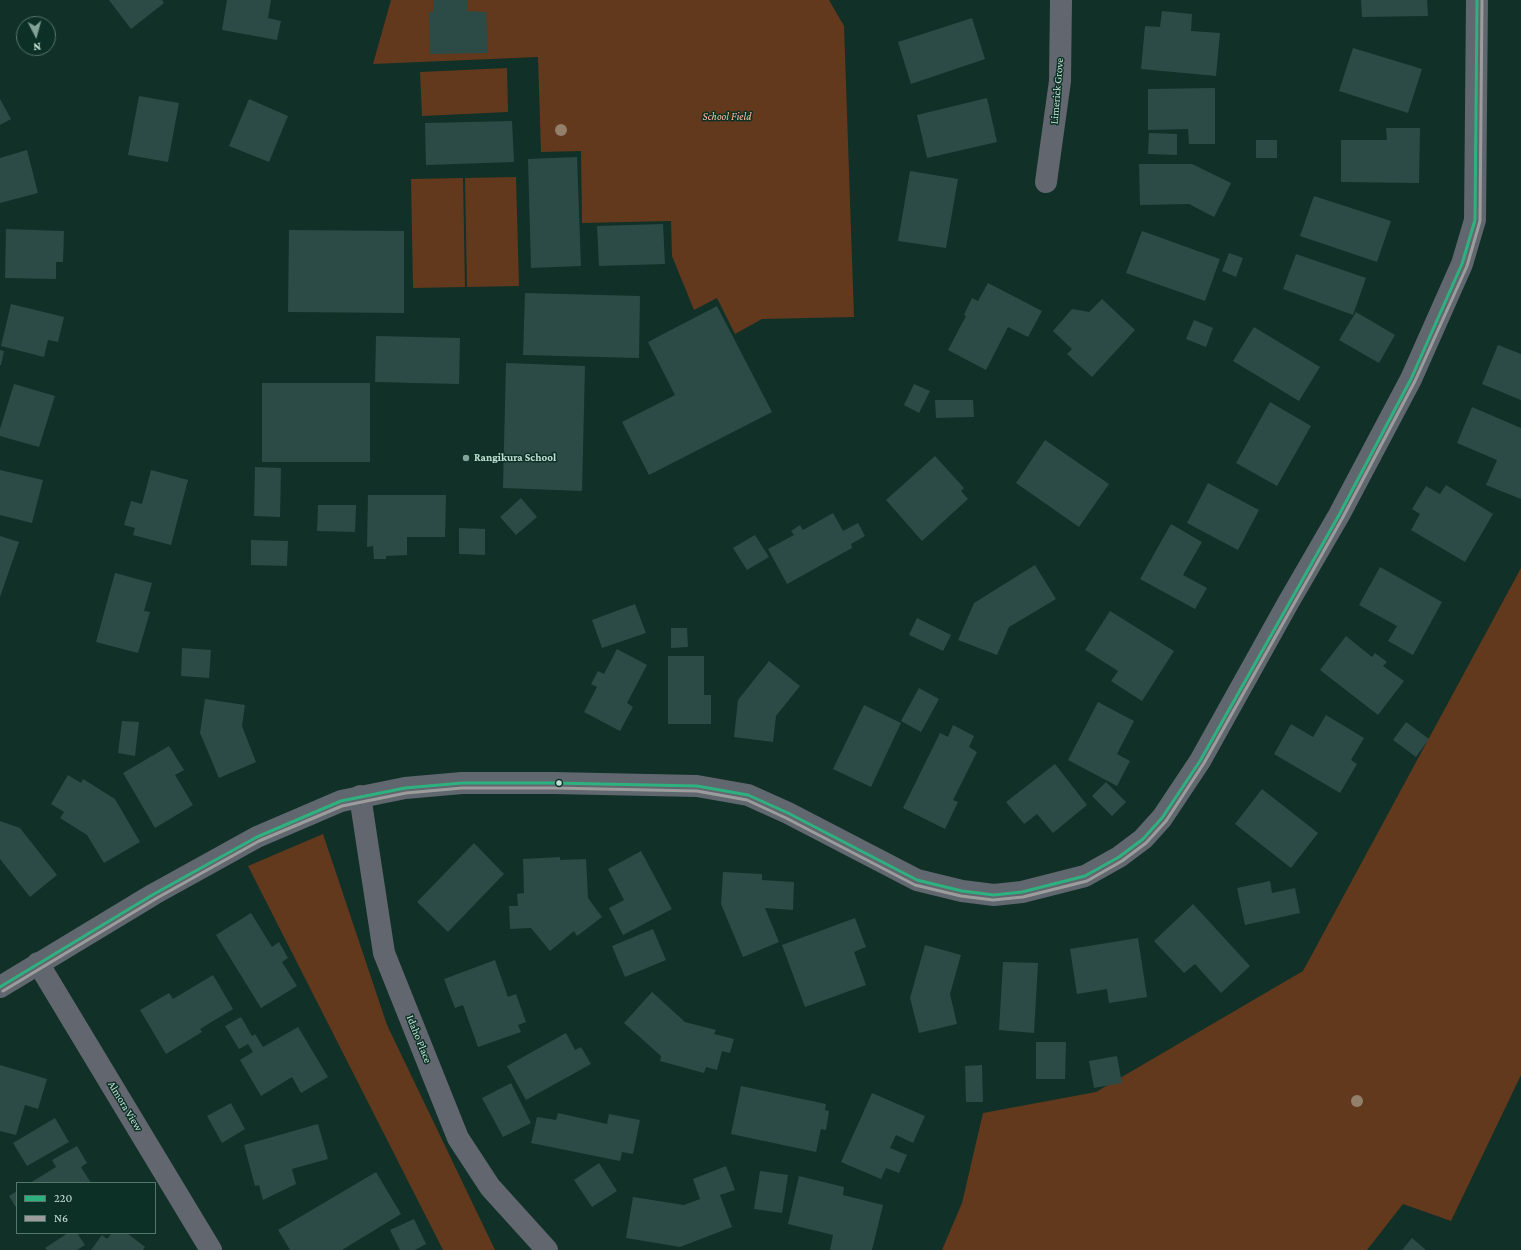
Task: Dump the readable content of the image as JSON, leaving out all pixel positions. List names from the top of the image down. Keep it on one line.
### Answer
{"streets":{"street":["Limerick Grove","Idaho Place","Almora View"]},"parks":["School Field"],"places":["Rangikura School"],"lines":["transit line 220","transit line N6"],"legend":["220","N6"],"north":"bottom"}
